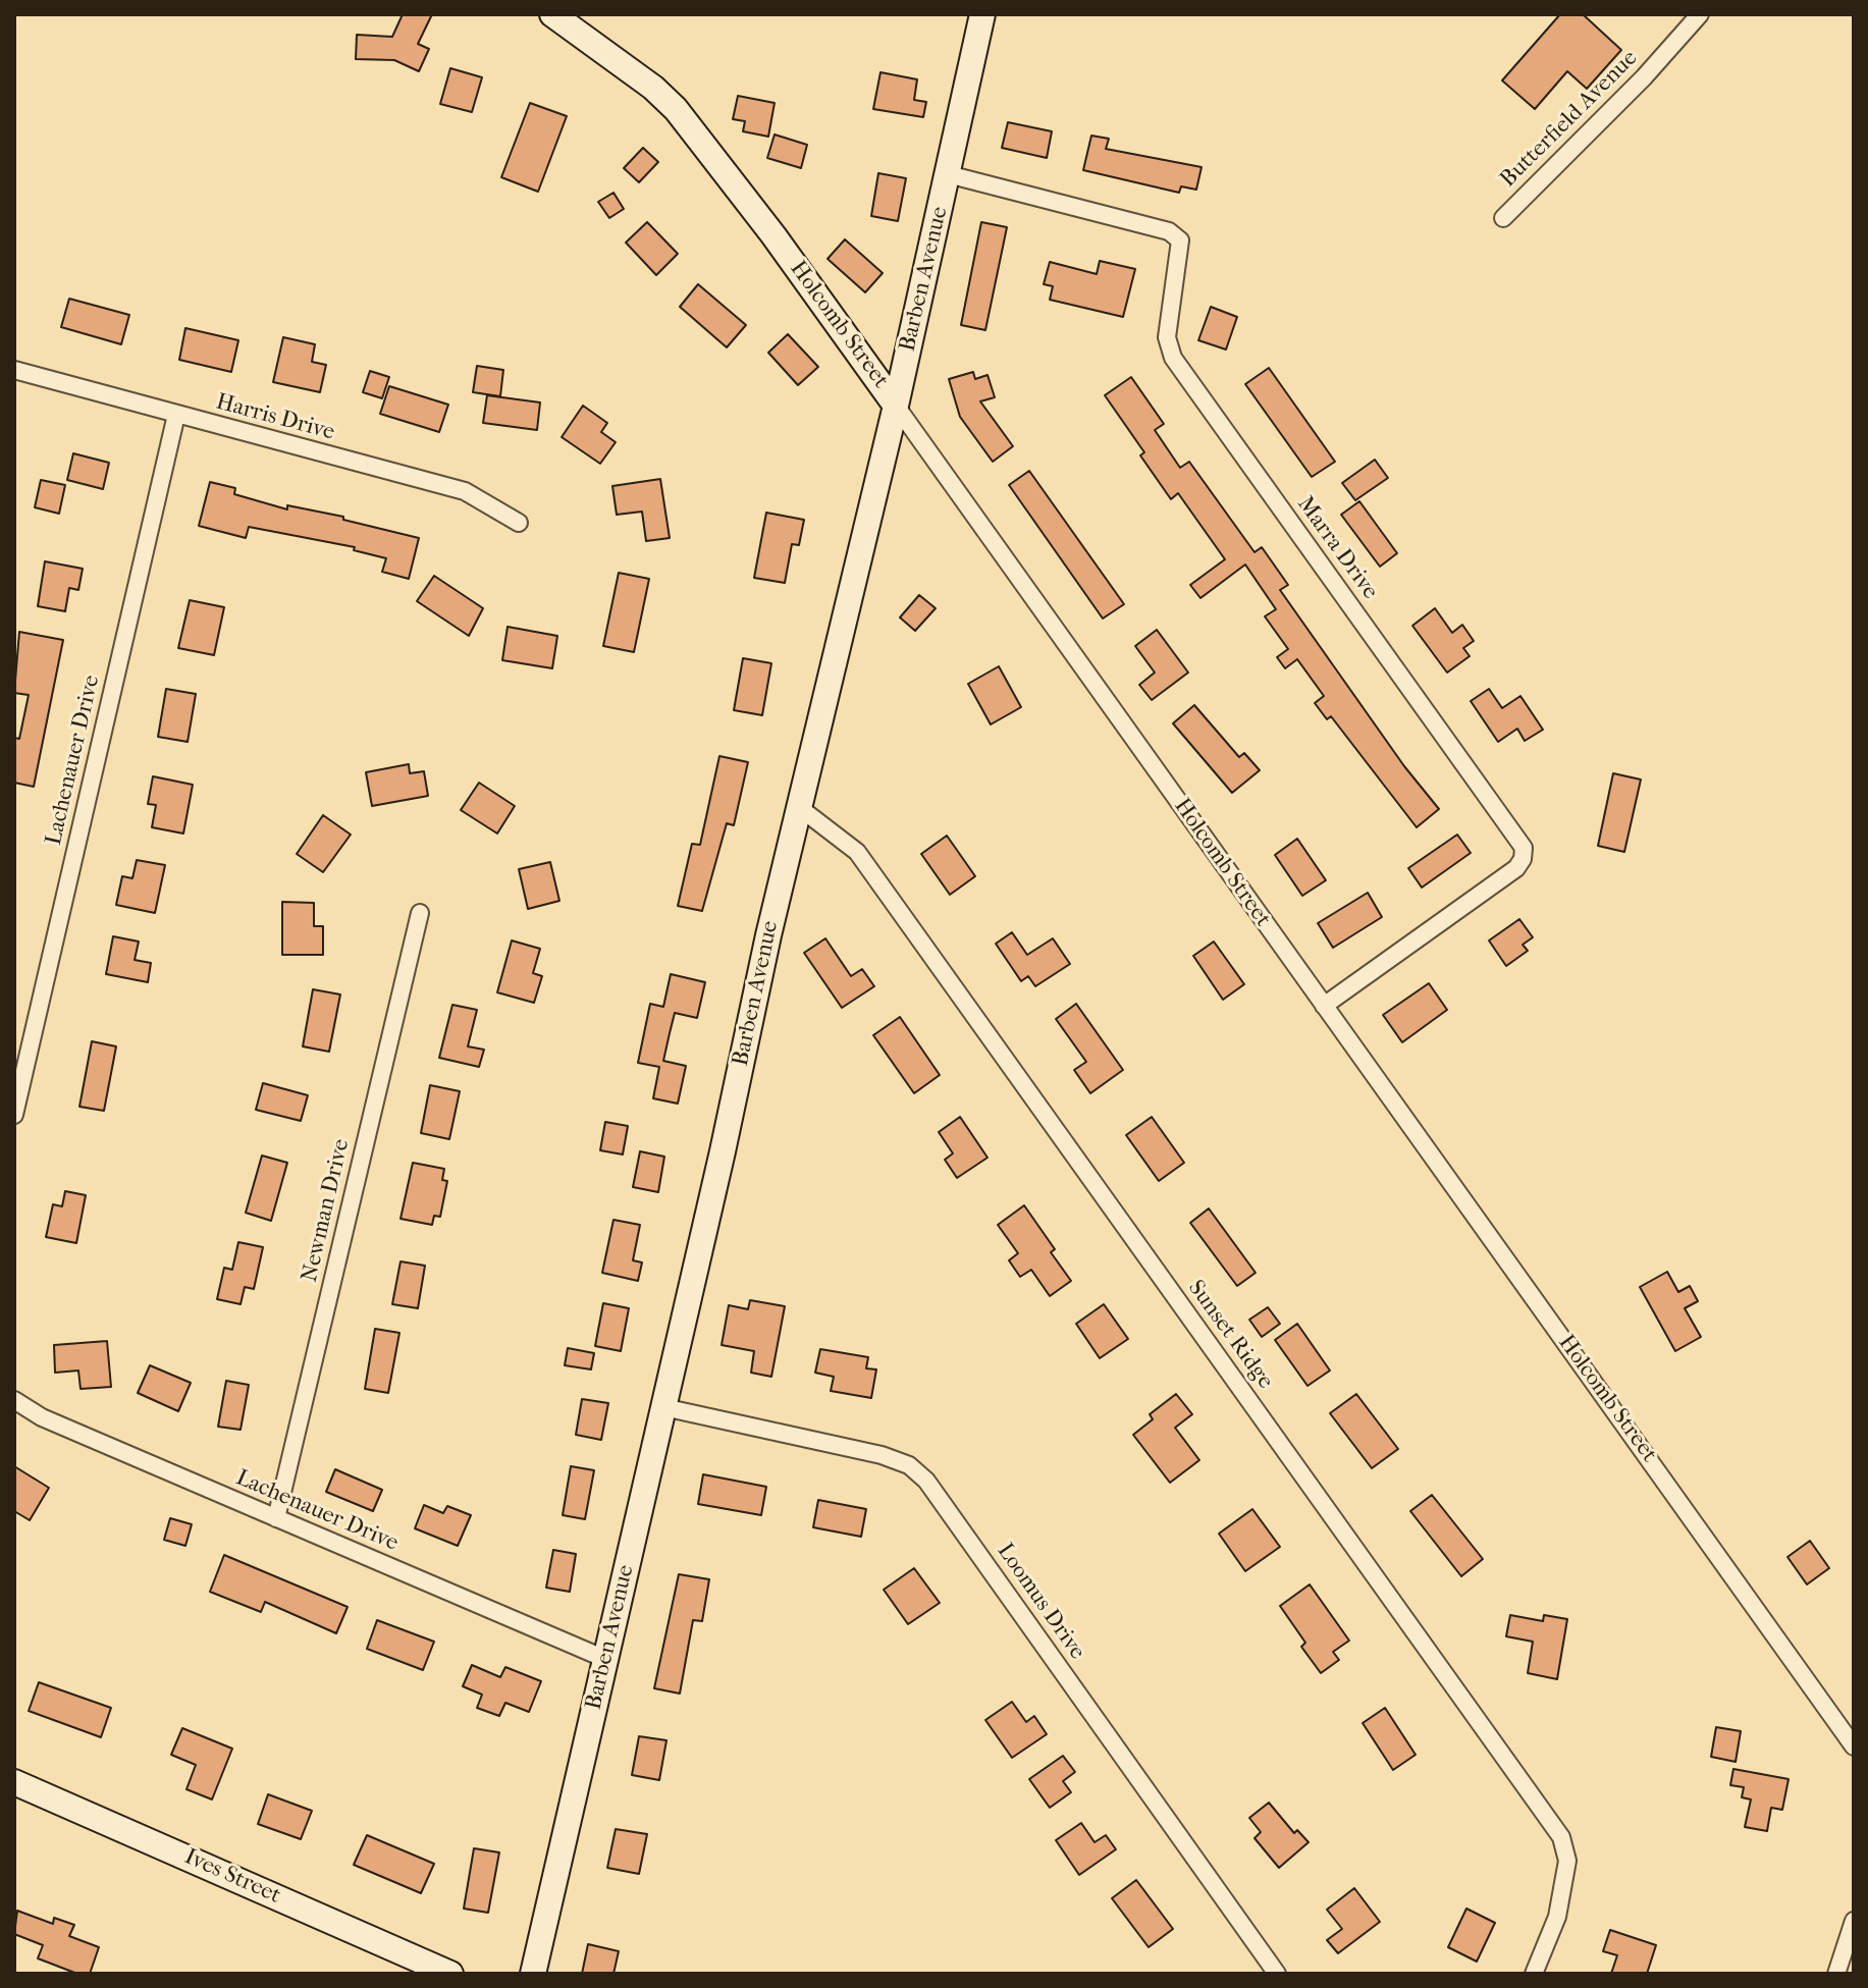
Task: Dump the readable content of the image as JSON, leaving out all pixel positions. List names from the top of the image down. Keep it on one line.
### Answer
{"streets":{"street":["Butterfield Avenue","Barben Avenue","Holcomb Street","Harris Drive","Marra Drive","Lachenauer Drive","Newman Drive","Sunset Ridge","Loomus Drive","Ives Street"]},"crossings":[["Barben Avenue","Holcomb Street"],["Barben Avenue","Marra Drive"],["Barben Avenue","Lachenauer Drive"],["Barben Avenue","Sunset Ridge"],["Barben Avenue","Loomus Drive"],["Holcomb Street","Marra Drive"],["Harris Drive","Lachenauer Drive"],["Lachenauer Drive","Newman Drive"]]}
